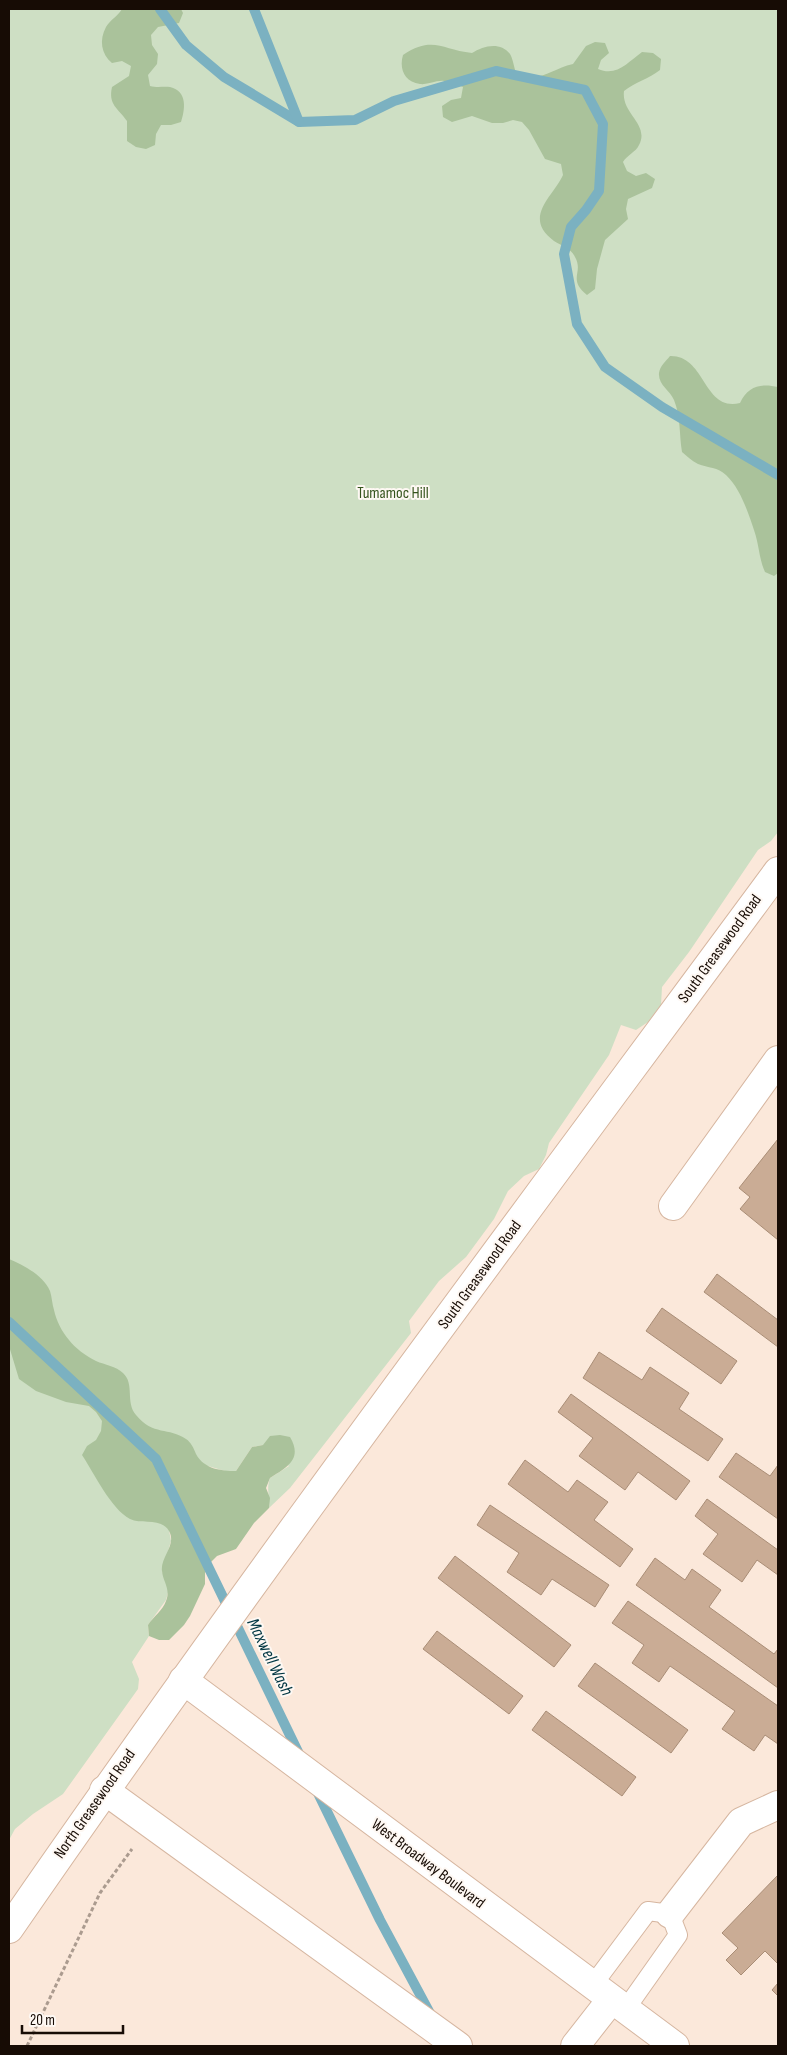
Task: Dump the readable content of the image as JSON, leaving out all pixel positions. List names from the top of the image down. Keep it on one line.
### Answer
{"streets":{"street":["South Greasewood Road","North Greasewood Road","West Broadway Boulevard"]},"crossings":[["South Greasewood Road","North Greasewood Road"],["South Greasewood Road","West Broadway Boulevard"],["North Greasewood Road","West Broadway Boulevard"]],"water":["Maxwell Wash"],"parks":["Tumamoc Hill"],"scale_bar":"20 m"}
